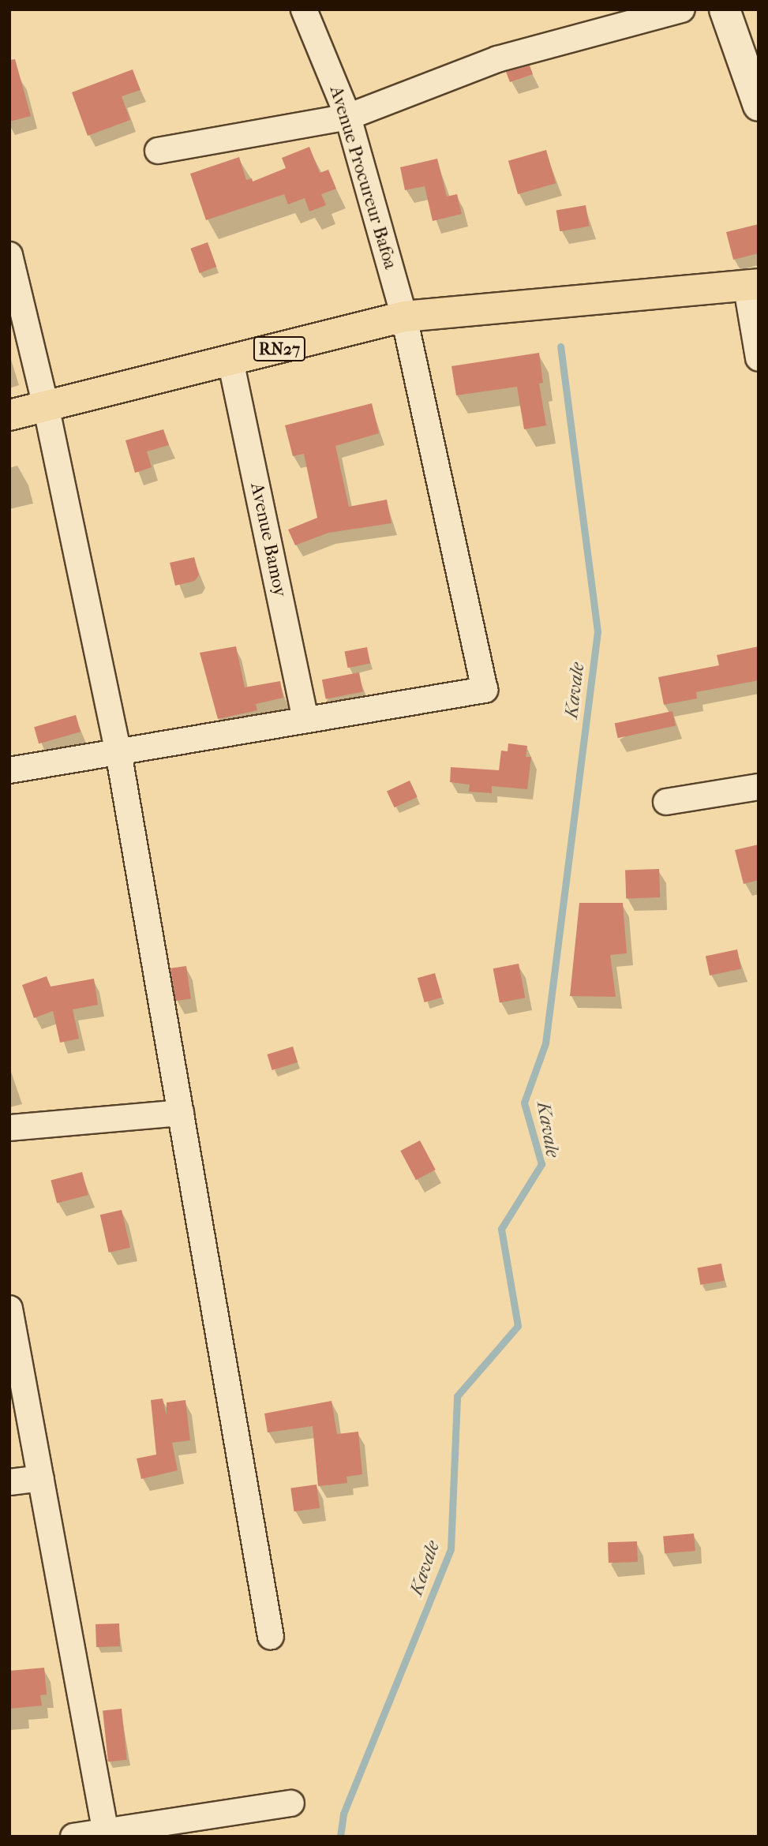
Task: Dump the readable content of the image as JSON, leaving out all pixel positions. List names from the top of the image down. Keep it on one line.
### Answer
{"streets":{"main road":["RN27"],"street":["Avenue Procureur Bafoa","Avenue Bamoy"]},"crossings":[["Avenue Procureur Bafoa","RN27"],["Avenue Procureur Bafoa","Avenue Bamoy"],["RN27","Avenue Bamoy"]],"water":["Kavale"]}
